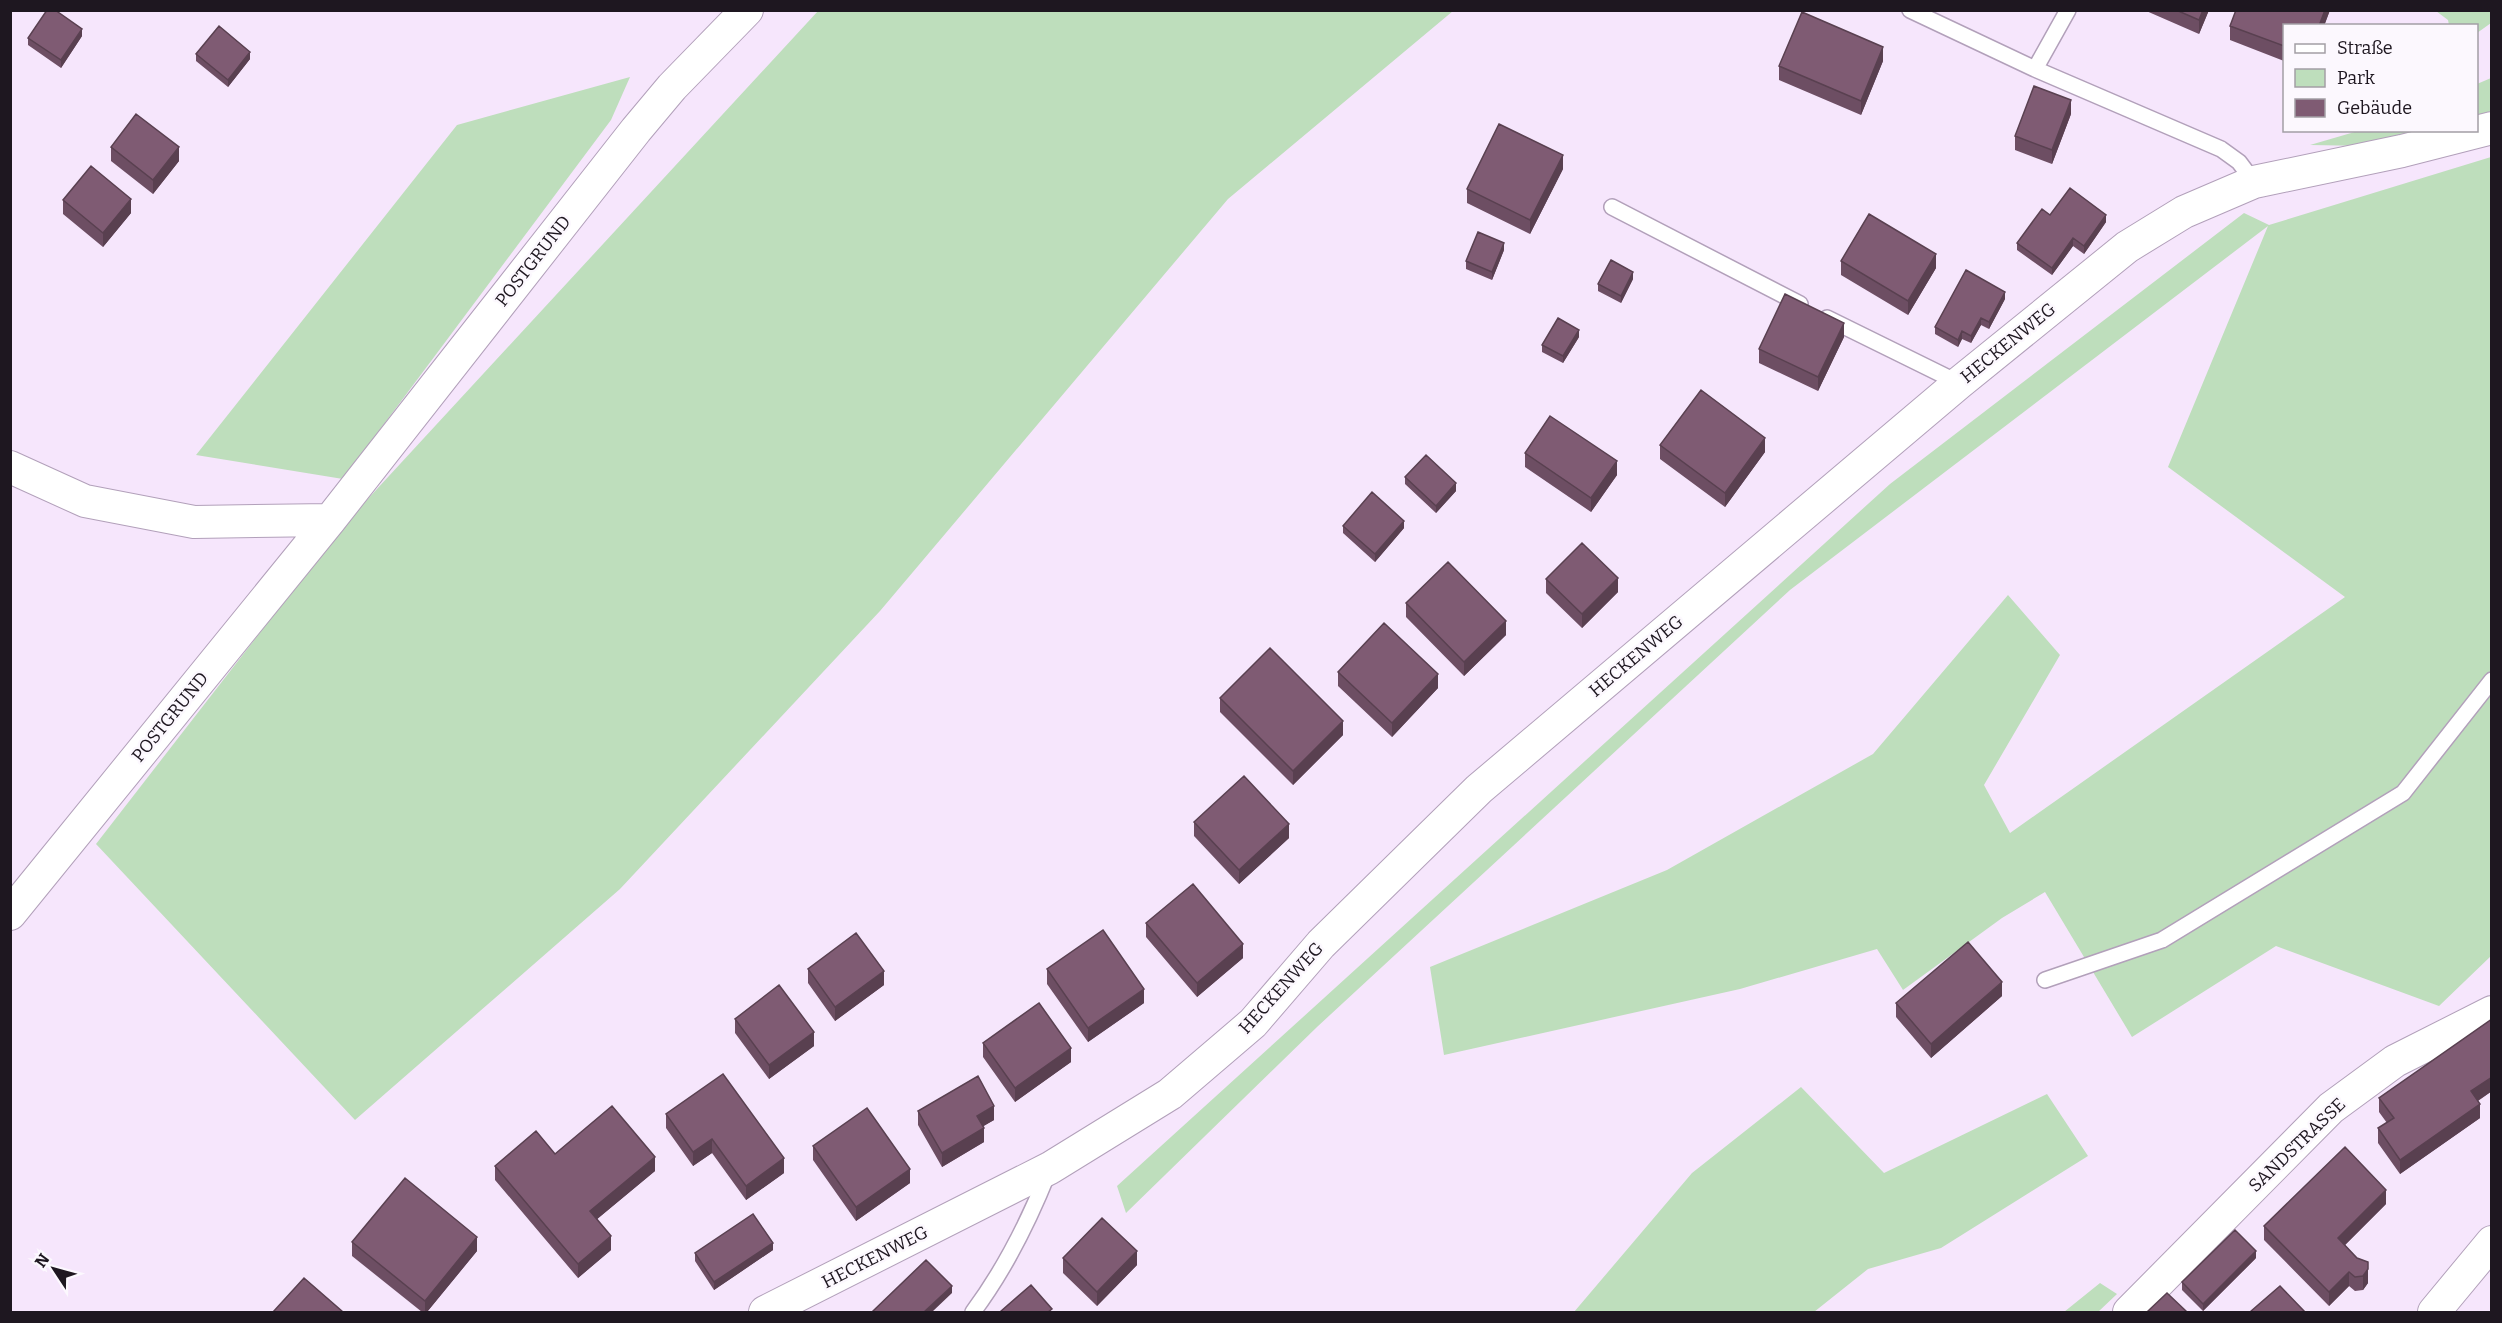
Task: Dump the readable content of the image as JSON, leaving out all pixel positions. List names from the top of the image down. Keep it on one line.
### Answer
{"streets":{"street":["POSTGRUND","HECKENWEG","SANDSTRASSE"]},"legend":["Straße","Park","Gebäude"],"north":"top left"}
